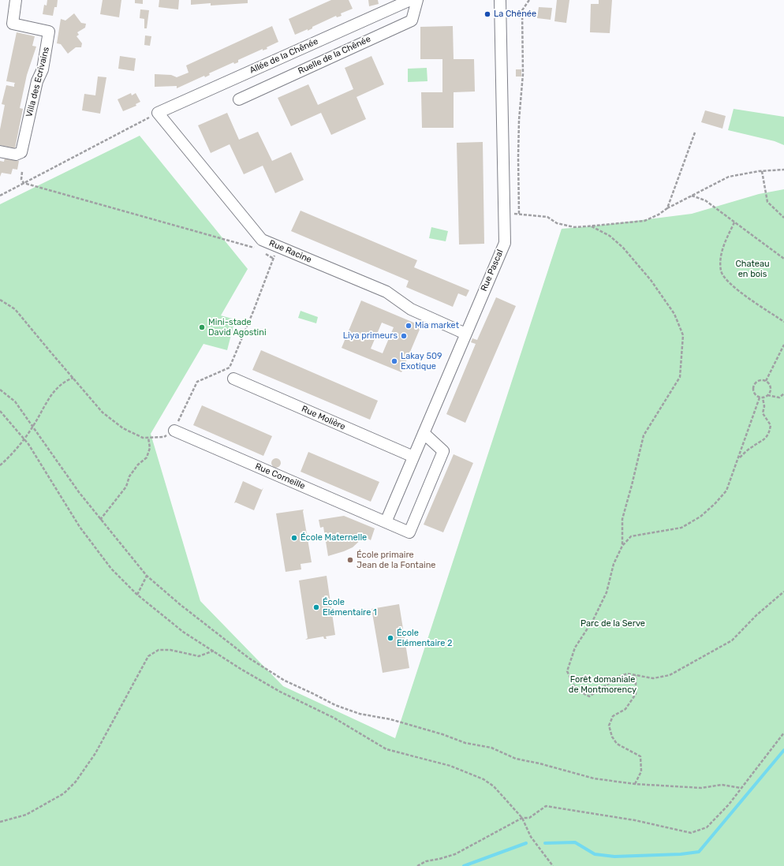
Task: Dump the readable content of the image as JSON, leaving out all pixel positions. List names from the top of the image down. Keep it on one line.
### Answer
{"streets":{"street":["Ruelle de la Chênée","Allée de la Chênée","Villa des Ecrivains","Rue Racine","Rue Pascal","Rue Molière","Rue Corneille"]},"crossings":[["Allée de la Chênée","Rue Racine"],["Rue Racine","Rue Pascal"],["Rue Pascal","Rue Molière"],["Rue Pascal","Rue Corneille"]],"parks":["Chateau en bois","Parc de la Serve","Forêt domaniale de Montmorency"],"places":["La Chênée","Mia market","Mini-stade David Agostini","Liya primeurs","Lakay 509 Exotique","École Maternelle","École primaire Jean de la Fontaine","École Elémentaire 1","École Elémentaire 2"]}
